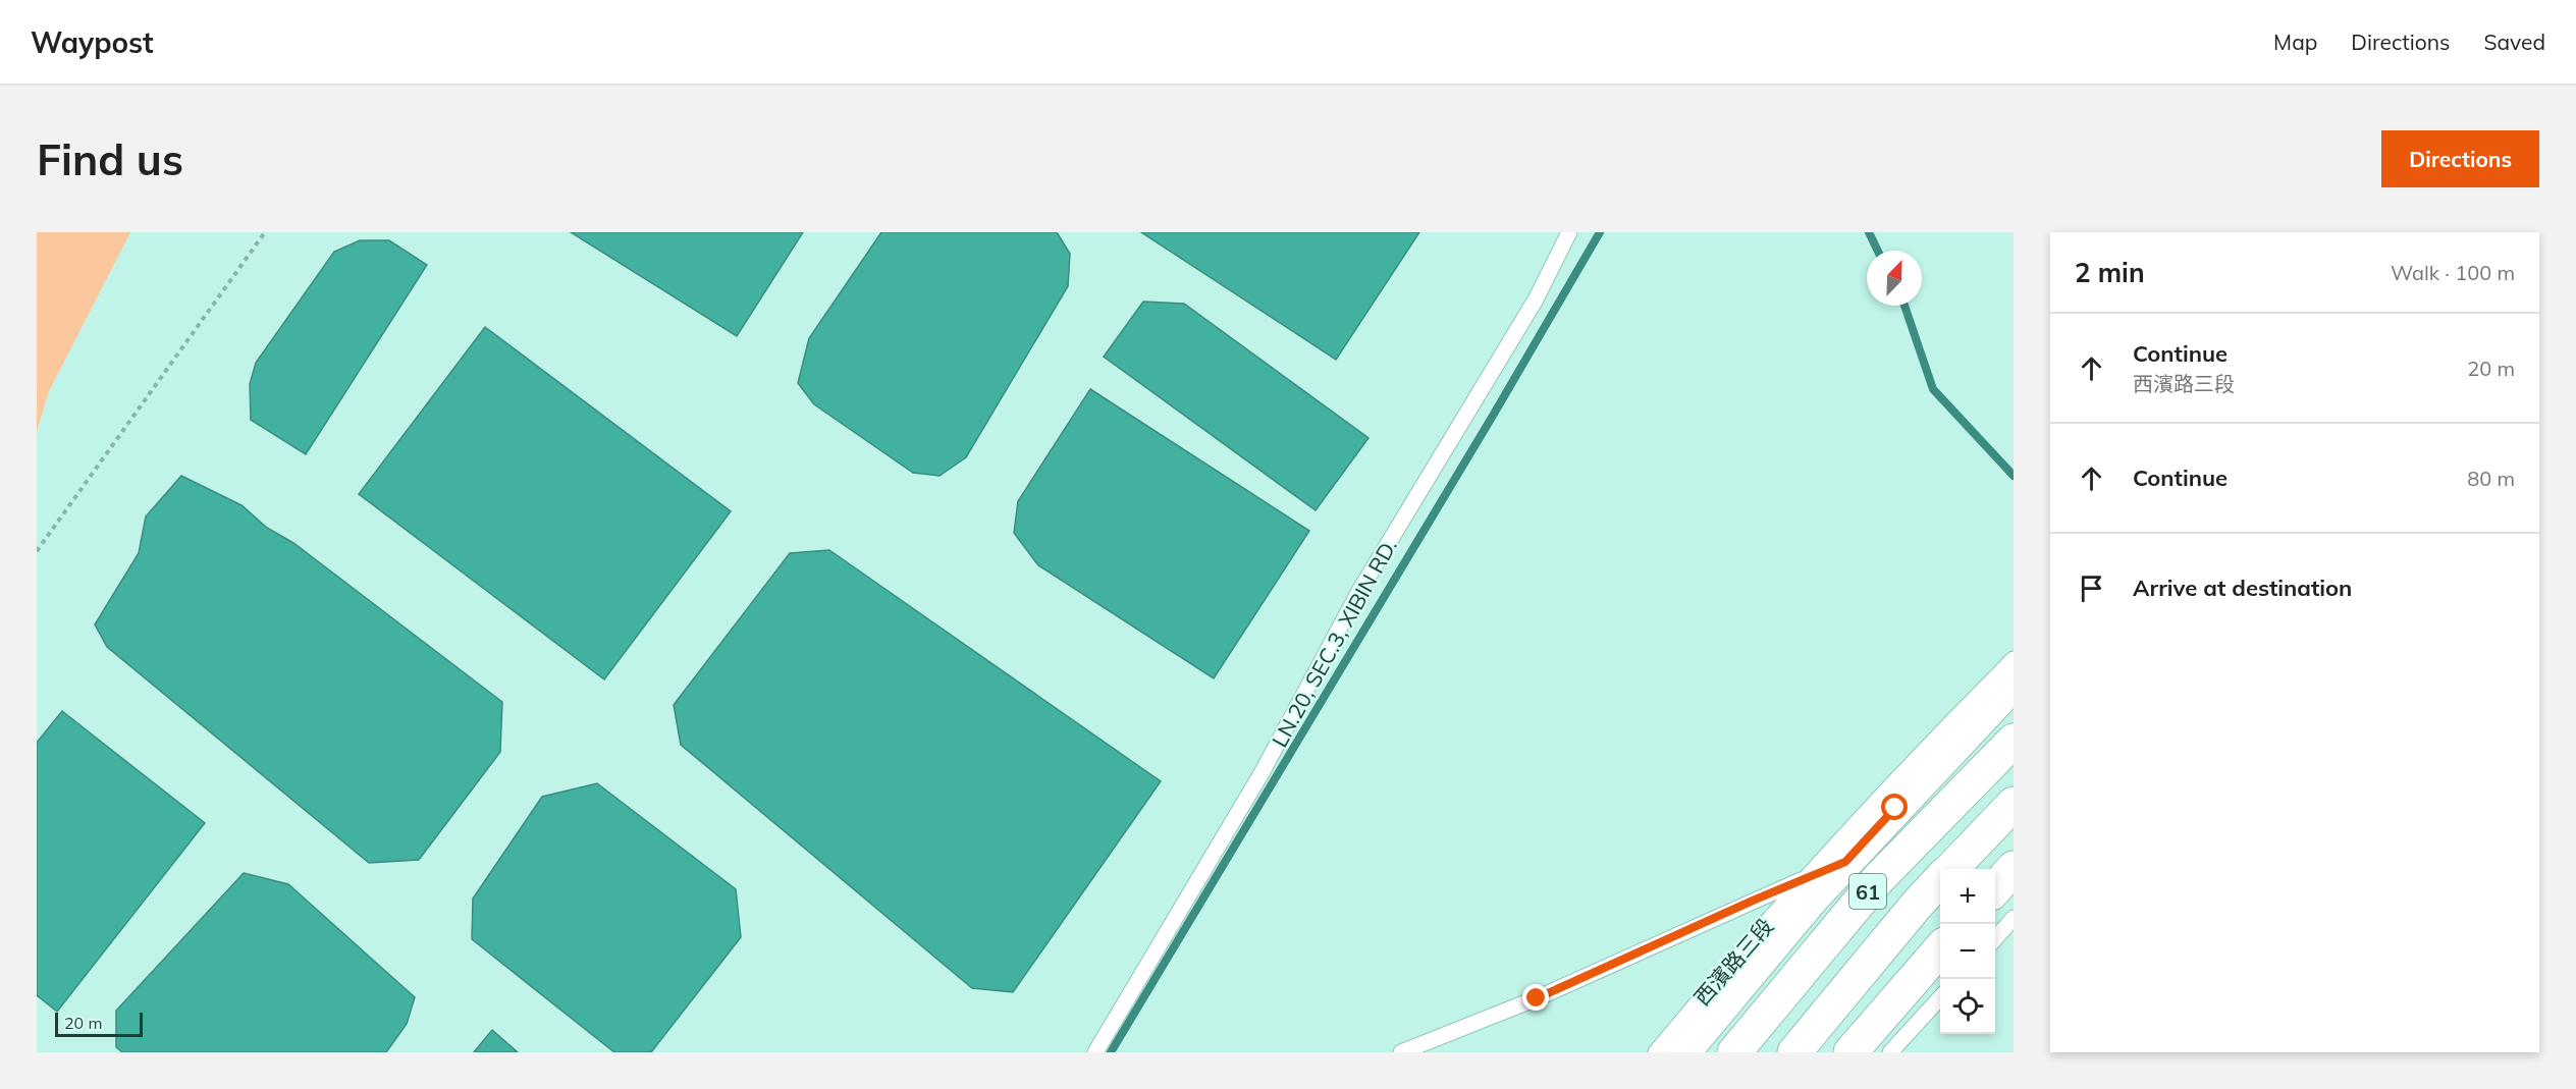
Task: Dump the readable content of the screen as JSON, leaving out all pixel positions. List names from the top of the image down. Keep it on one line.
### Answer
{"streets":{"main road":["61","西濱路三段"],"lane":["LN.20, SEC.3, XIBIN RD."]},"scale_bar":"20 m","north":"top right","page":{"header":"Waypost","nav":["Map","Directions","Saved"],"buttons":"Directions","title":"Find us","heading":["2 min","Walk · 100 m"],"list":[["Continue","西濱路三段","20 m"],["Continue","80 m"],"Arrive at destination"],"map_buttons":["+","−"],"scale":"20 m"}}
